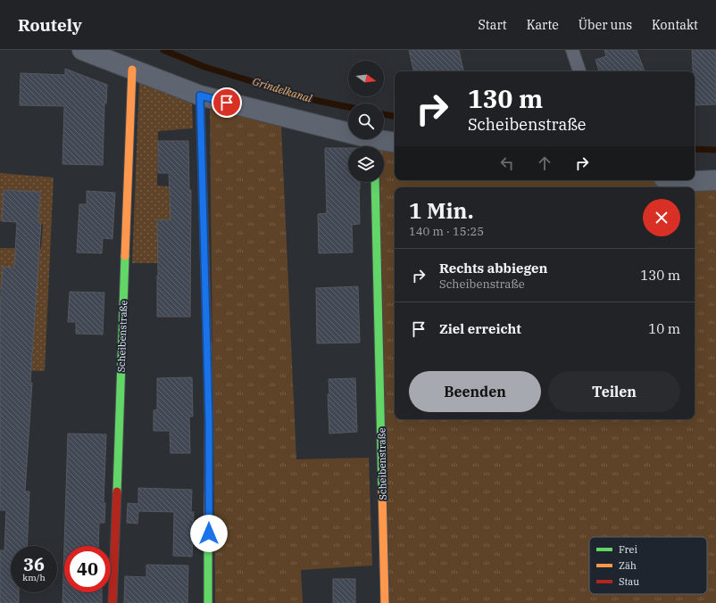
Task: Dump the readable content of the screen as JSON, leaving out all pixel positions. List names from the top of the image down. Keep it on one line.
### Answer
{"streets":{"street":["Scheibenstraße"]},"water":["Grindelkanal"],"legend":["Frei","Zäh","Stau"],"north":"right","page":{"header":"Routely","nav":["Start","Karte","Über uns","Kontakt"],"turn":["130 m","Scheibenstraße"],"heading":["1 Min.","140 m · 15:25"],"list":[{"name":"Rechts abbiegen","note":"Scheibenstraße","value":"130 m"},{"name":"Ziel erreicht","value":"10 m"}],"buttons":["Beenden","Teilen"],"speed":"36 km/h","limit":"40"}}
